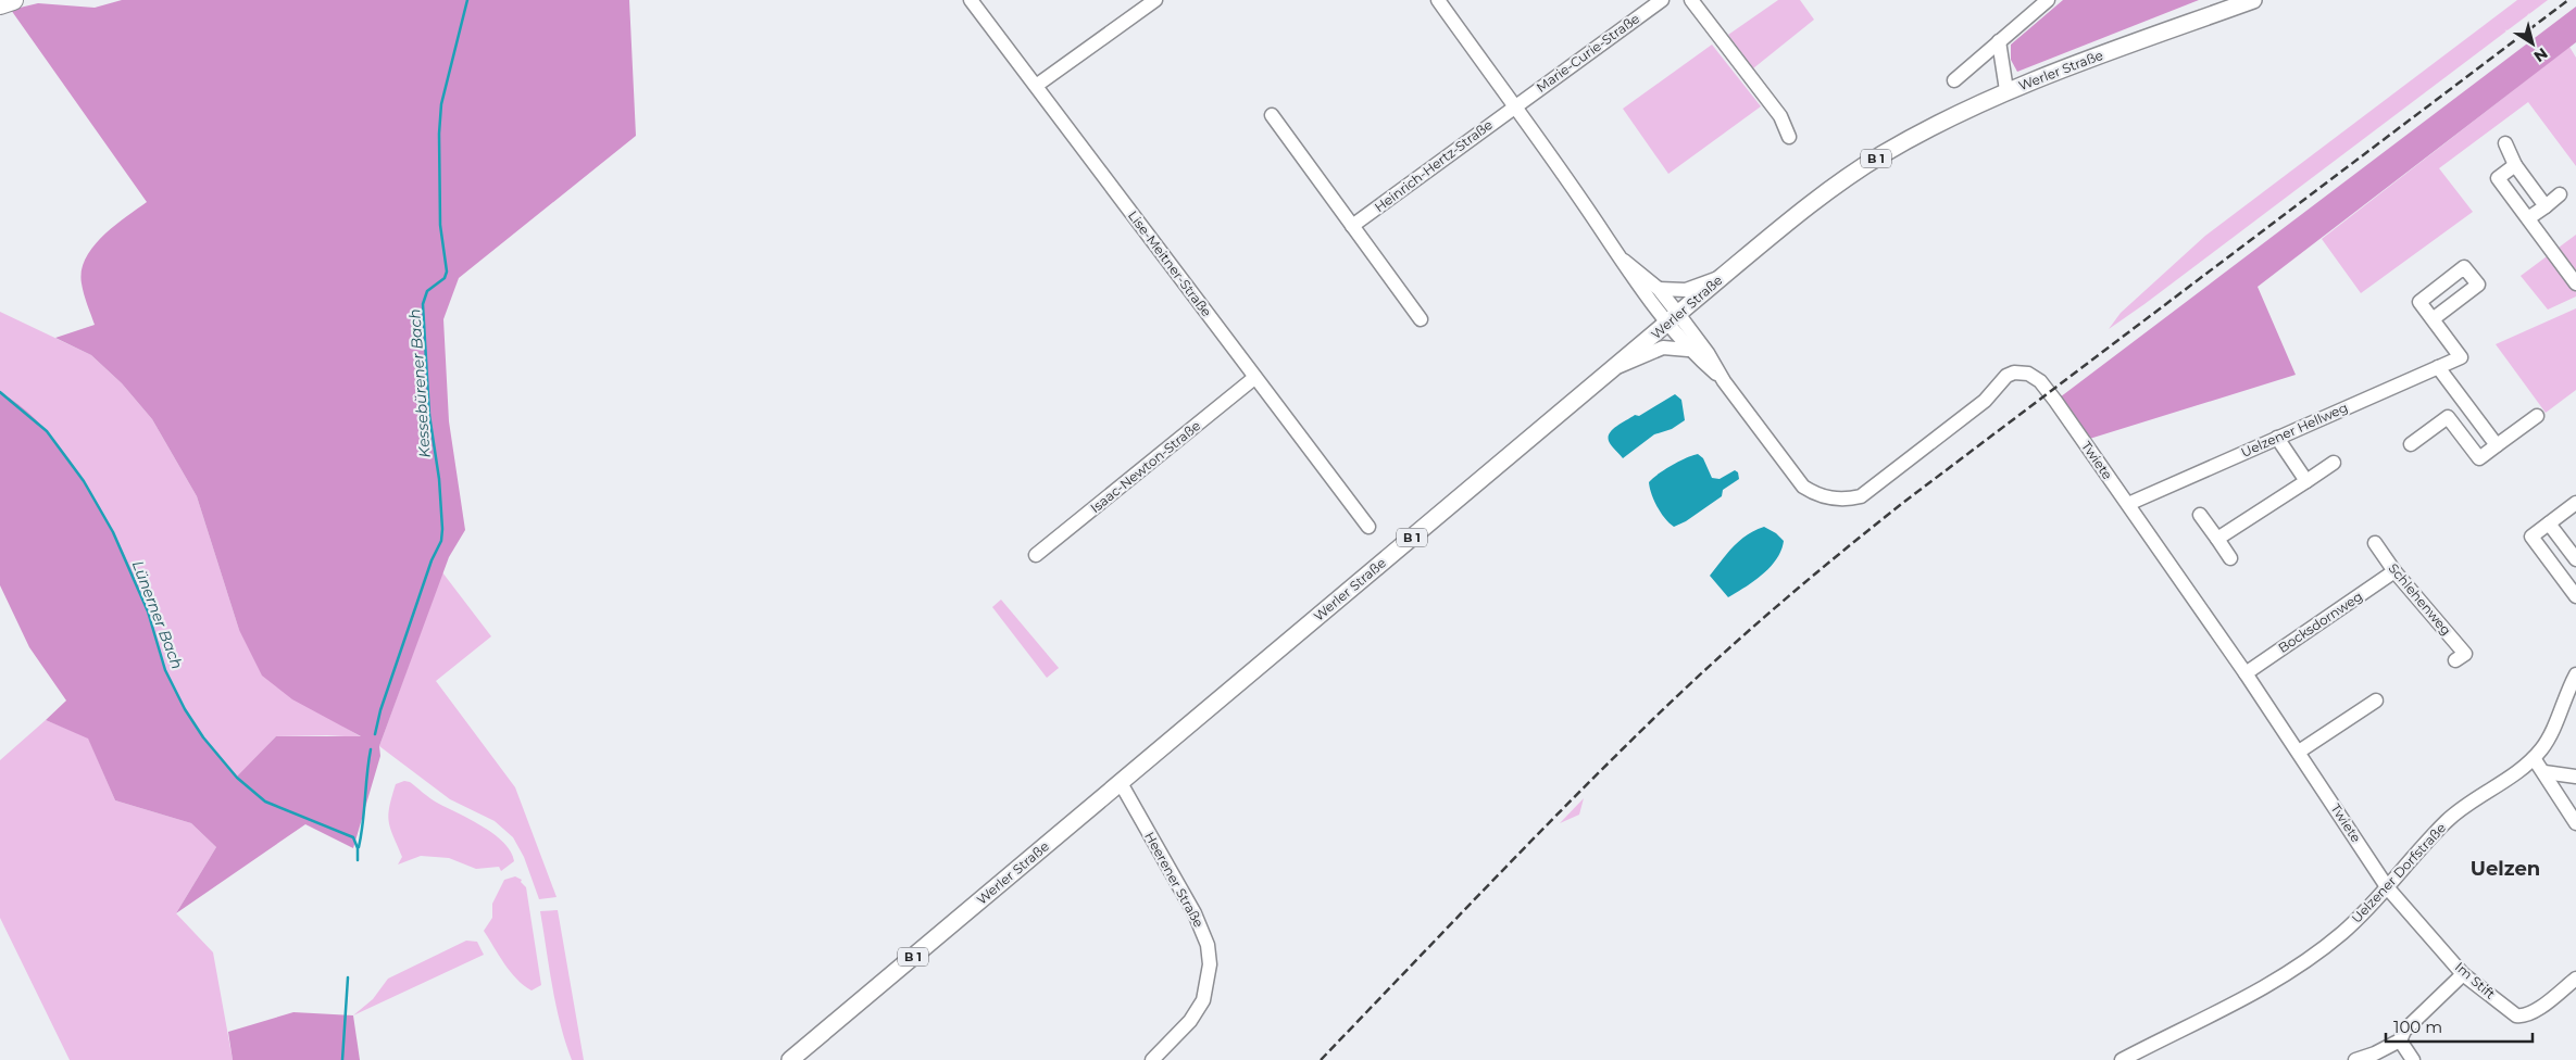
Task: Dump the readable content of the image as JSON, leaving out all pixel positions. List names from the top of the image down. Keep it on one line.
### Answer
{"streets":{"main road":["Werler Straße","B 1"],"street":["Marie-Curie-Straße","Heinrich-Hertz-Straße","Lise-Meitner-Straße","Uelzener Hellweg","Twiete","Isaac-Newton-Straße","Schlehenweg","Bocksdornweg","Uelzener Dorfstraße","Heerener Straße","Im Stift"]},"crossings":[["Marie-Curie-Straße","Heinrich-Hertz-Straße"],["Werler Straße","Twiete"],["Werler Straße","Heerener Straße"],["Lise-Meitner-Straße","Isaac-Newton-Straße"],["Uelzener Hellweg","Twiete"],["Twiete","Bocksdornweg"],["Twiete","Uelzener Dorfstraße"],["Twiete","Im Stift"],["Schlehenweg","Bocksdornweg"],["Uelzener Dorfstraße","Im Stift"]],"districts":["Uelzen"],"water":["Kessebürener Bach","Lünerner Bach"],"scale_bar":"100 m","north":"bottom right"}
